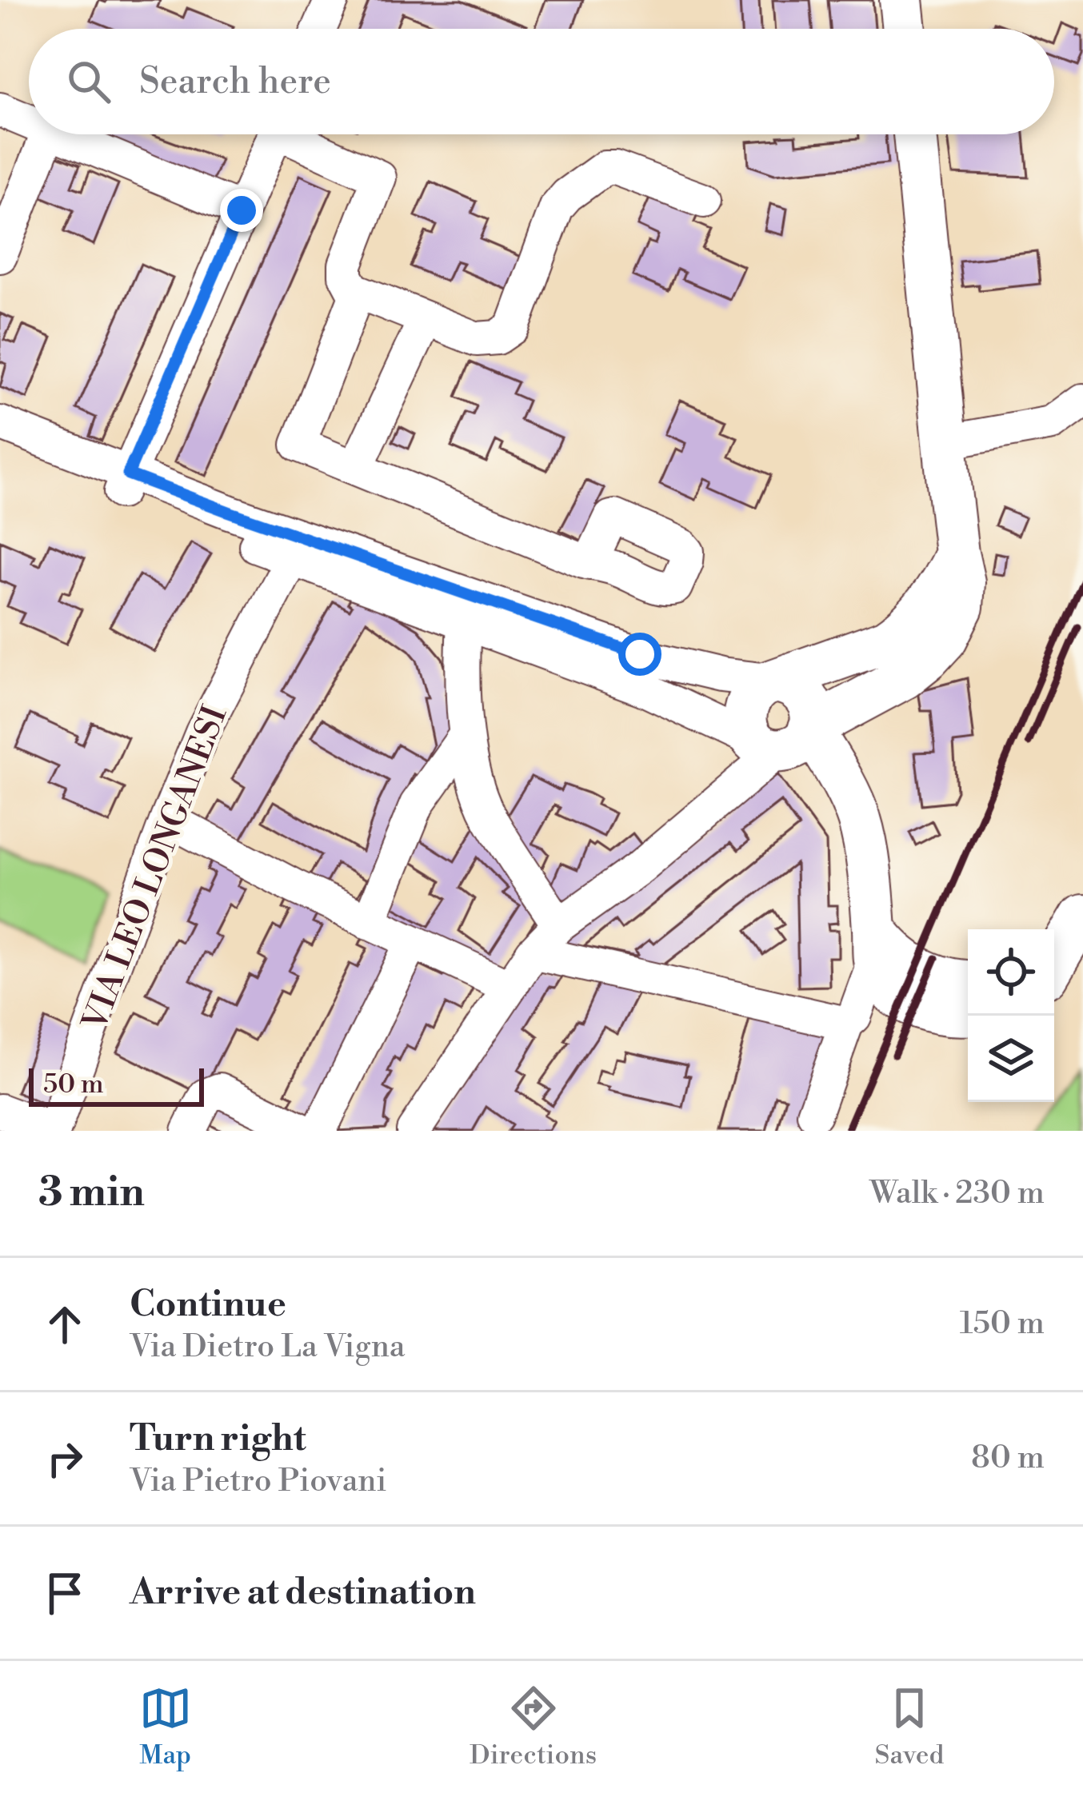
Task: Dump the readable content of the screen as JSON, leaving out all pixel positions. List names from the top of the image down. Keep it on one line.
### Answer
{"streets":{"street":["VIA LEO LONGANESI"]},"scale_bar":"50 m","page":{"search":"Search here","scale":"50 m","heading":["3 min","Walk · 230 m"],"list":[["Continue","Via Dietro La Vigna","150 m"],["Turn right","Via Pietro Piovani","80 m"],"Arrive at destination"],"nav":["Map","Directions","Saved"]}}
